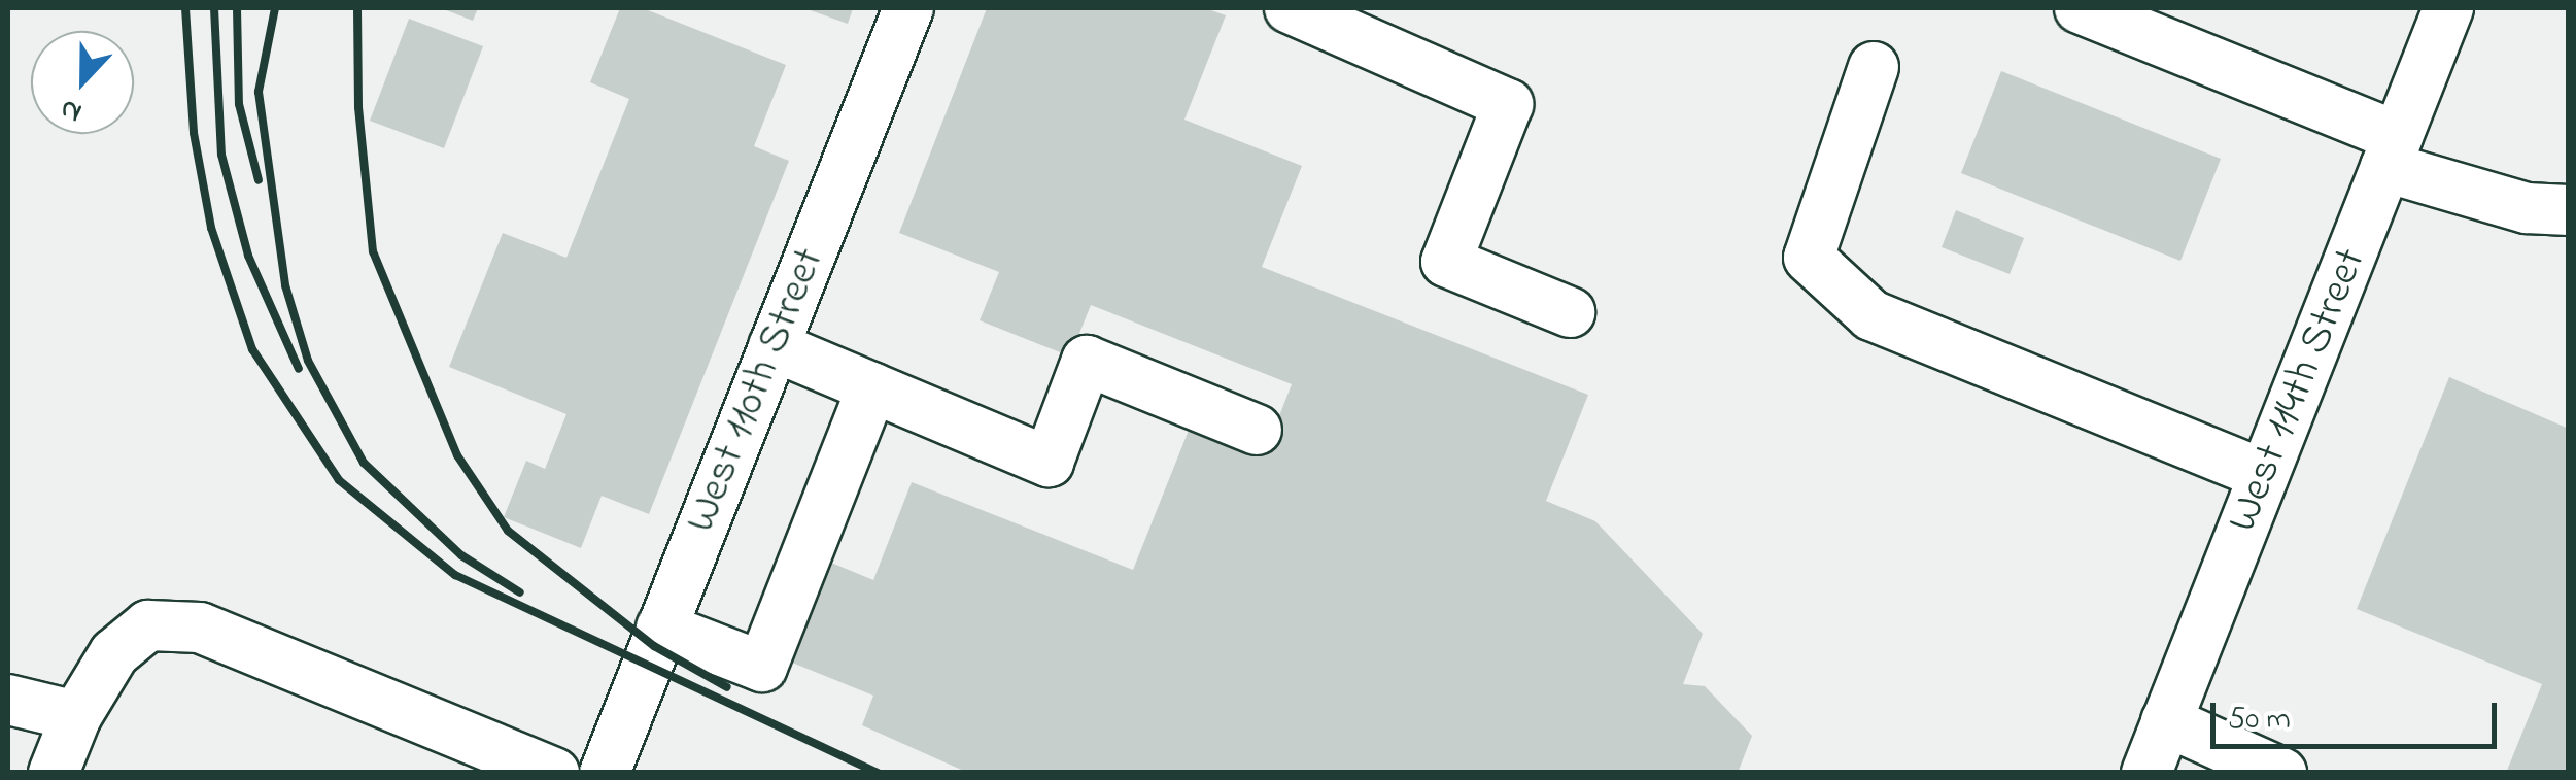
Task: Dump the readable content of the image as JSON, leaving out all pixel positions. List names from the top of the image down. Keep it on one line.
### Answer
{"streets":{"street":["West 110th Street","West 114th Street"]},"scale_bar":"50 m","north":"bottom"}
